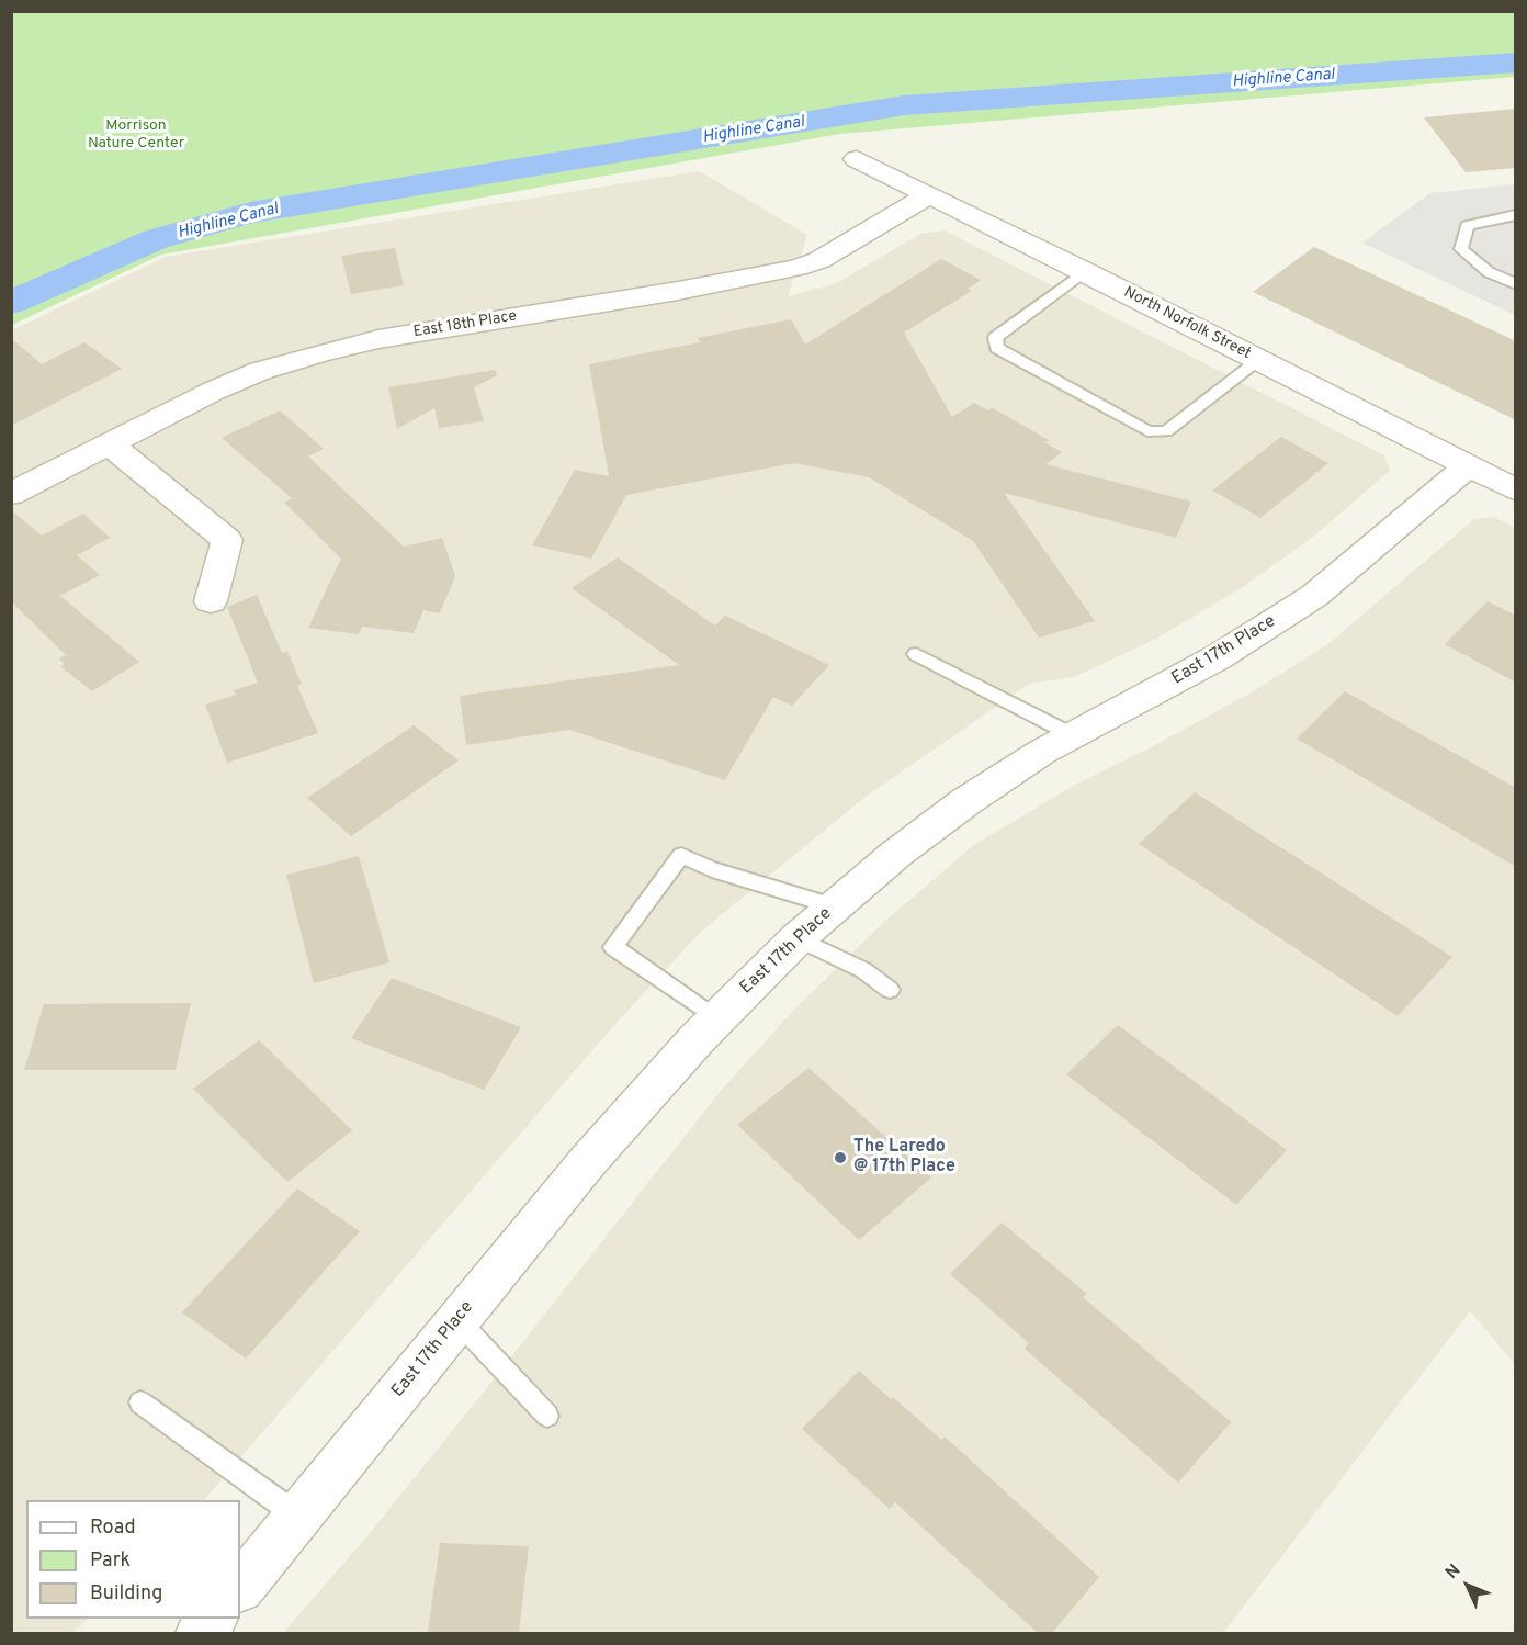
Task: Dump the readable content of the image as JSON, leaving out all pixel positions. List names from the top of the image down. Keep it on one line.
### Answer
{"streets":{"street":["North Norfolk Street","East 18th Place","East 17th Place"]},"crossings":[["North Norfolk Street","East 18th Place"],["North Norfolk Street","East 17th Place"]],"water":["Highline Canal"],"parks":["Morrison Nature Center"],"places":["The Laredo @ 17th Place"],"legend":["Road","Park","Building"],"north":"top left"}
